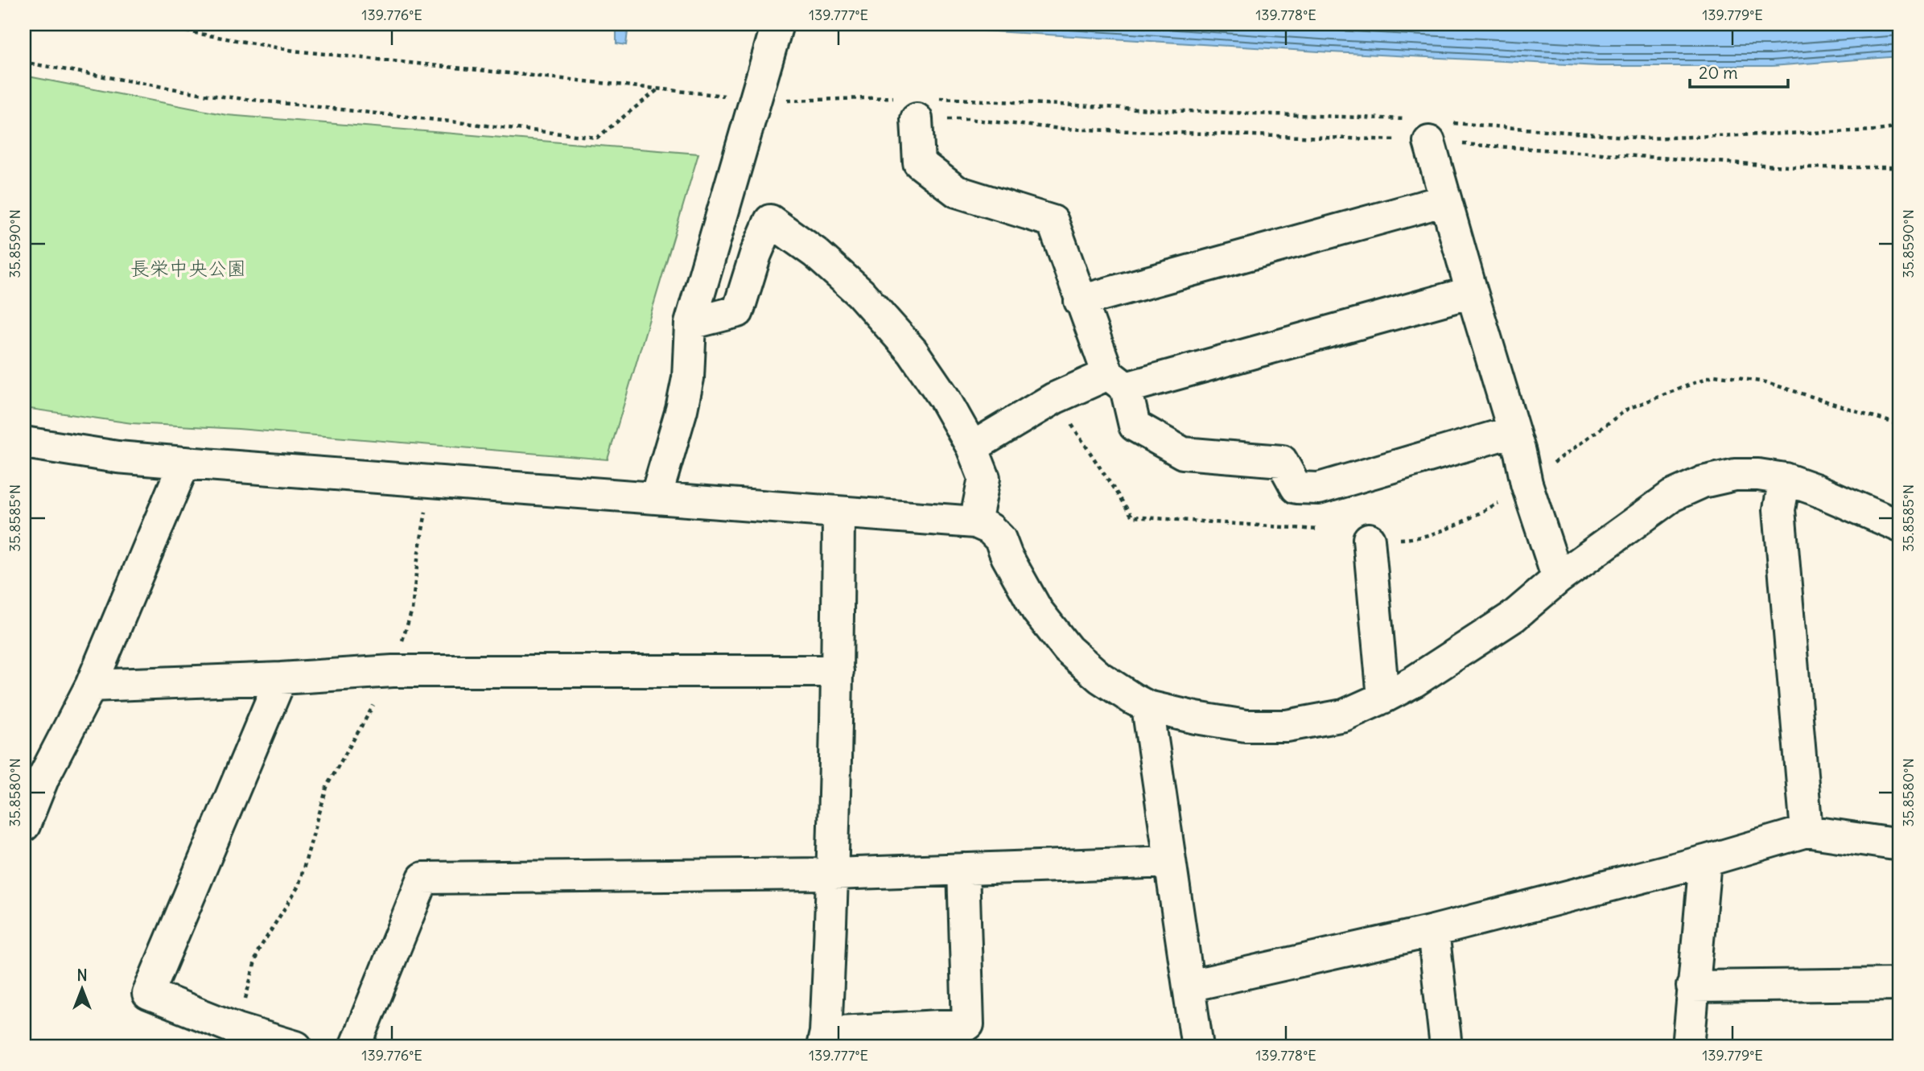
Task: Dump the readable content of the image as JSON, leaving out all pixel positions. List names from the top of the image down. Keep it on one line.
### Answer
{"parks":["長栄中央公園"],"scale_bar":"20 m","north":"top","coordinates":["139.776°E","139.777°E","139.778°E","139.779°E","35.8590°N","35.8585°N","35.8580°N"]}
